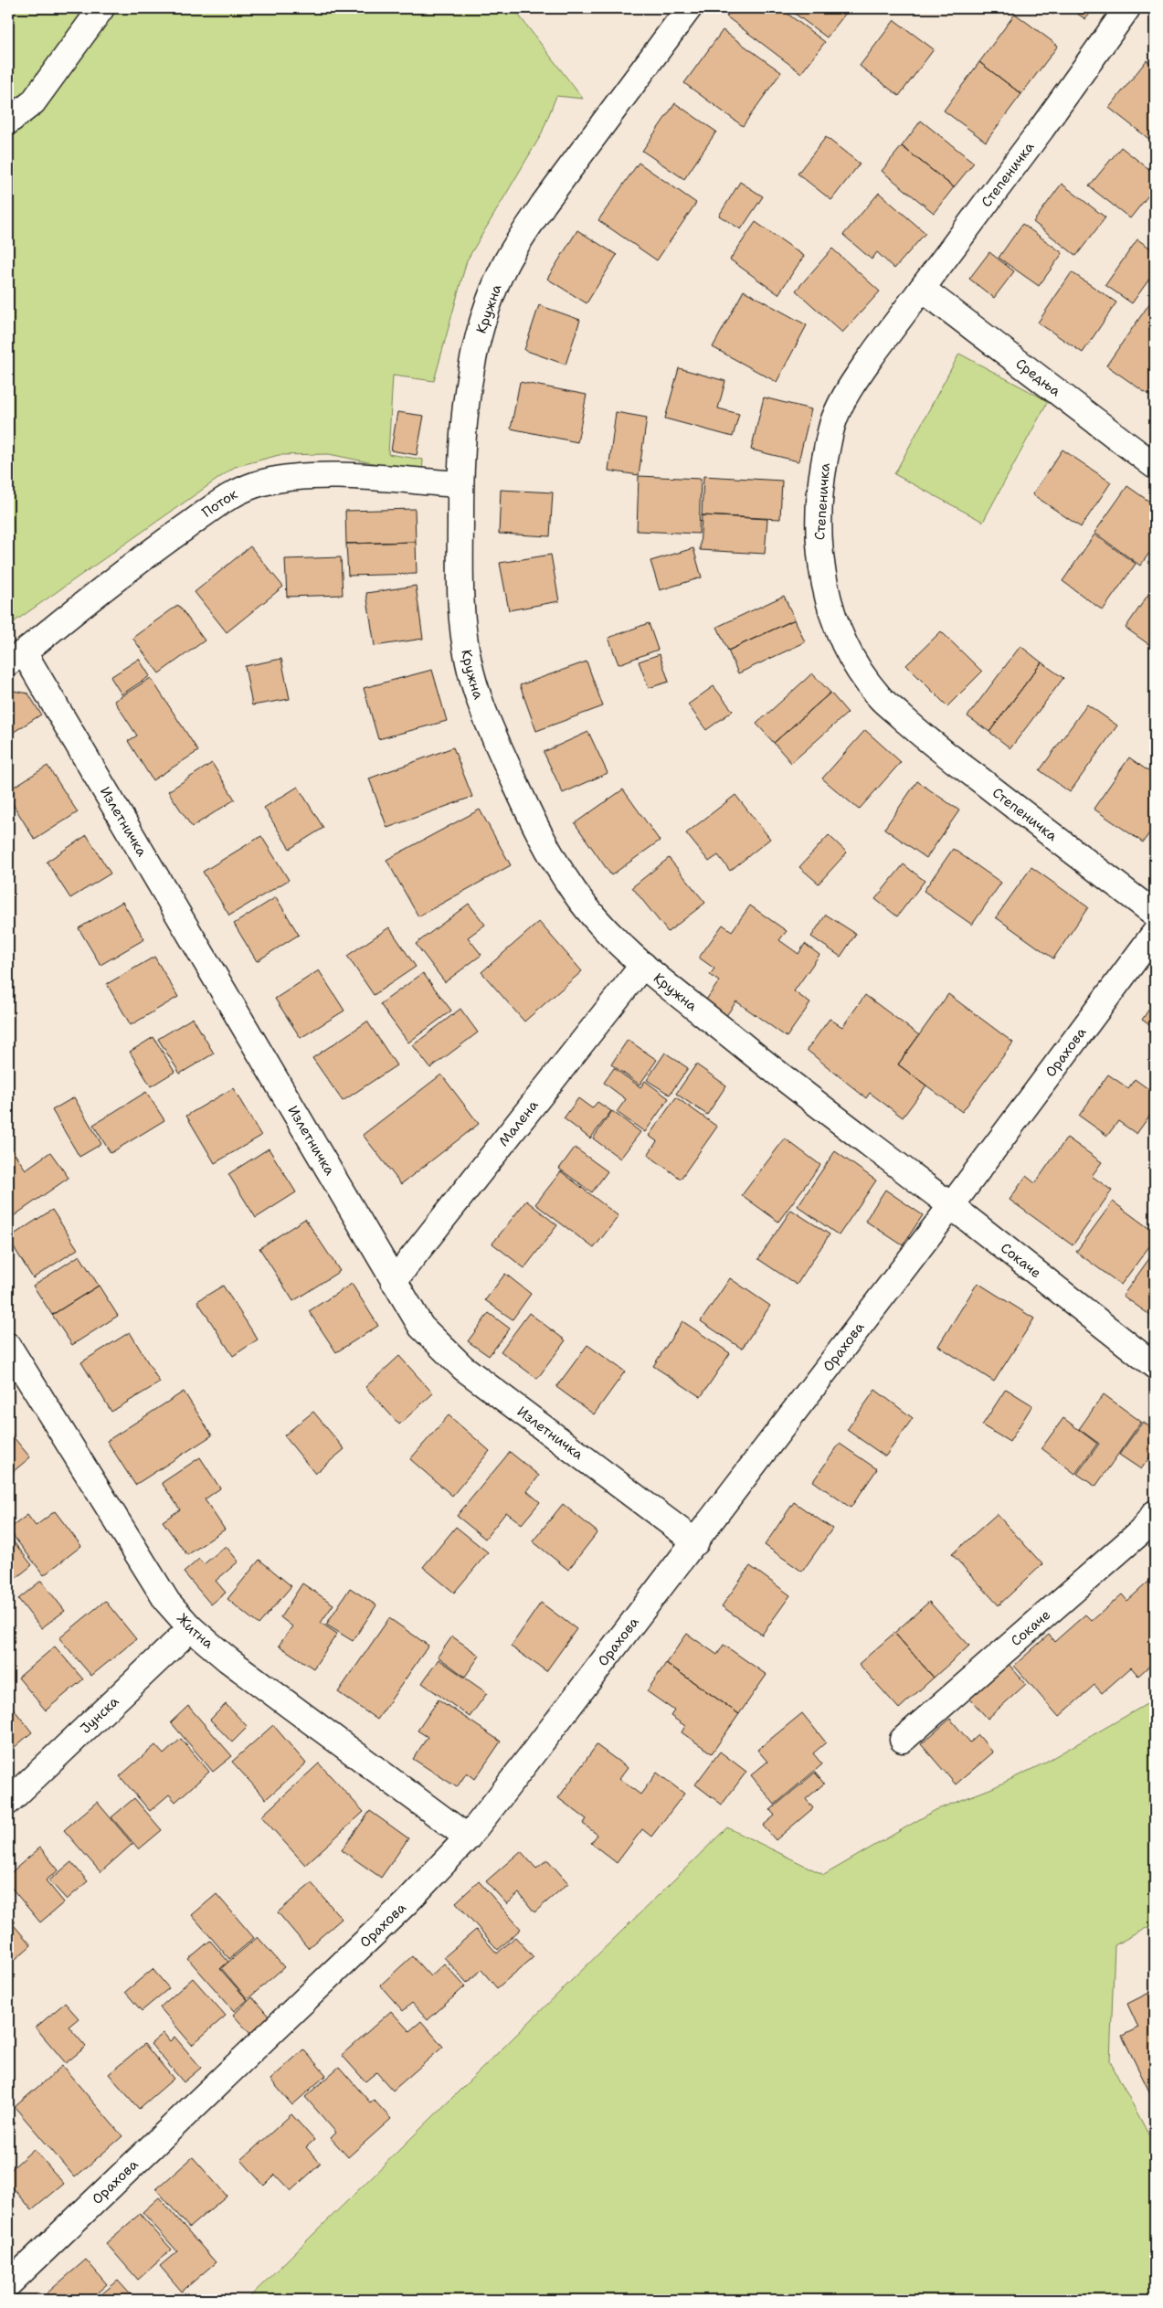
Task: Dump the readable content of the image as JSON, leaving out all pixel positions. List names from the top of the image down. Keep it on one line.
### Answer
{"streets":{"street":["Степеничка","Кружна","Средња","Поток","Излетничка","Орахова","Малена","Сокаче","Житна","Јунска"]},"crossings":[["Степеничка","Средња"],["Кружна","Поток"],["Кружна","Орахова"],["Кружна","Малена"],["Кружна","Сокаче"],["Поток","Излетничка"],["Излетничка","Орахова"],["Излетничка","Малена"],["Орахова","Сокаче"],["Орахова","Житна"],["Житна","Јунска"]]}
